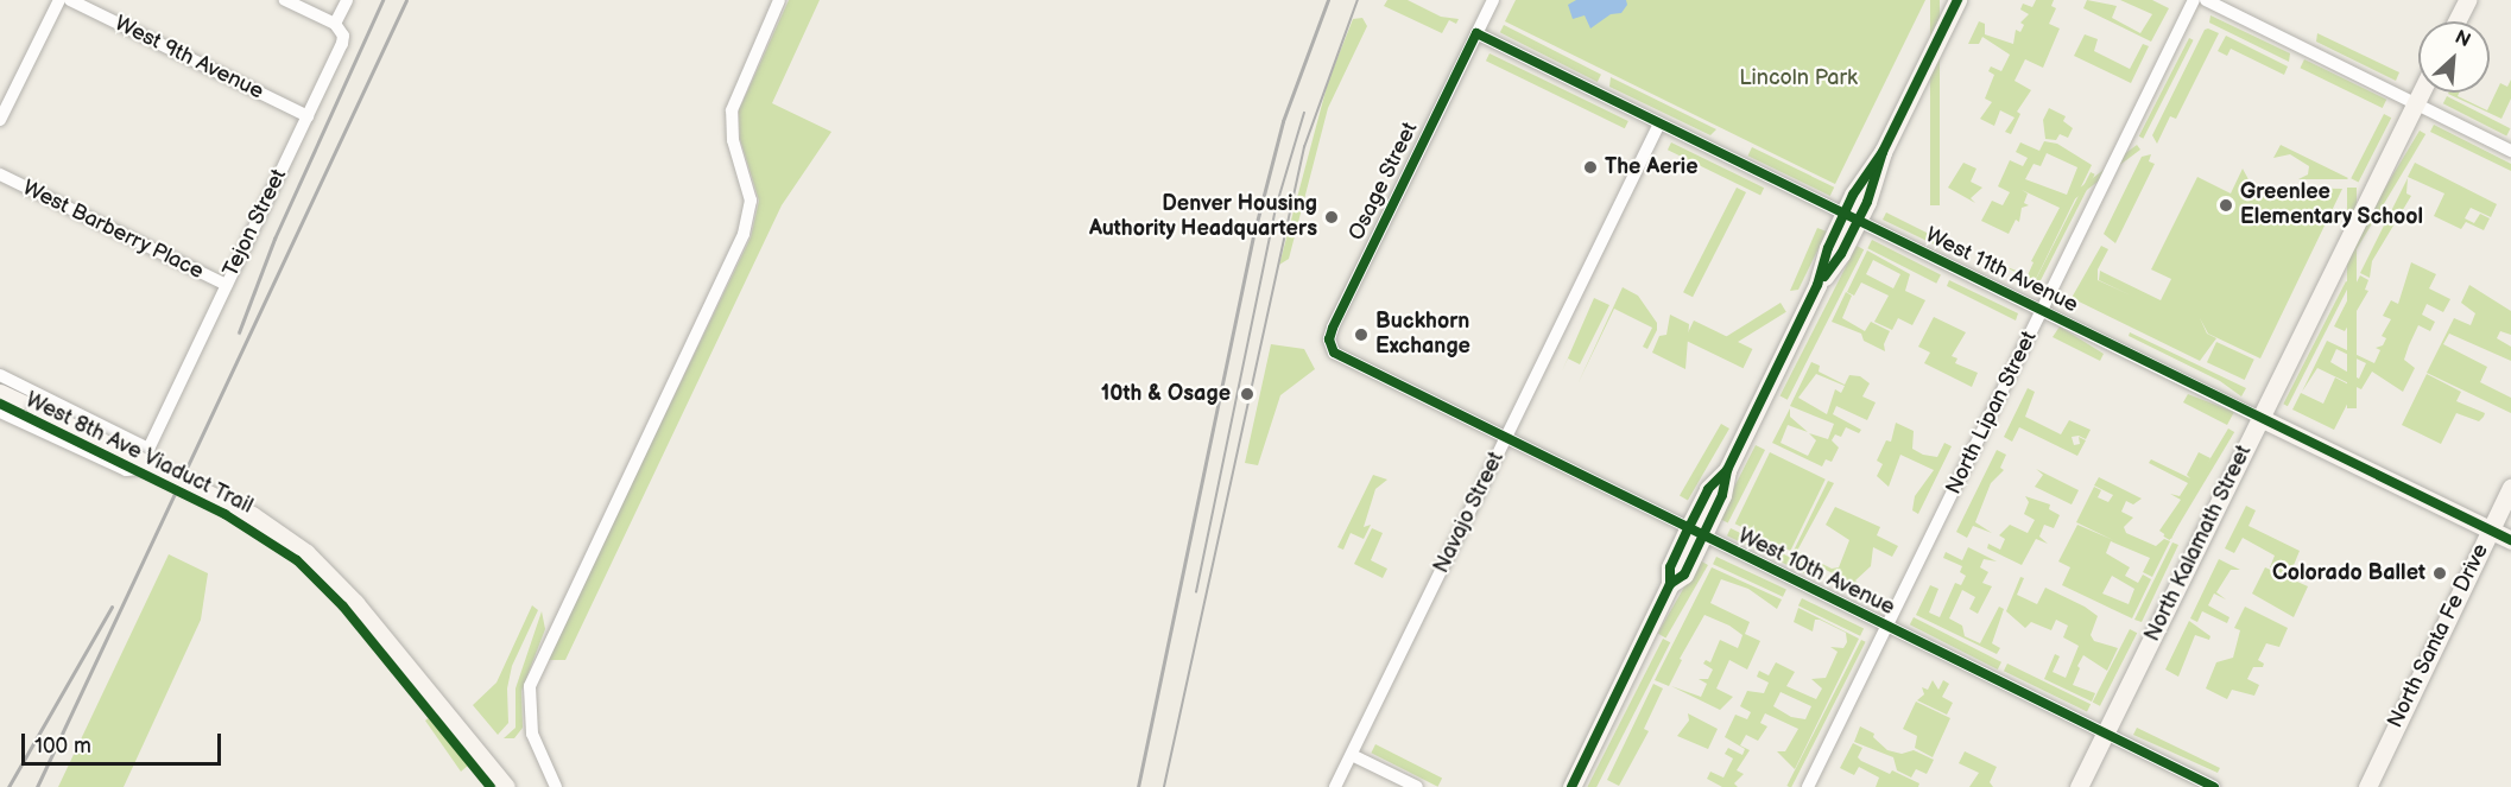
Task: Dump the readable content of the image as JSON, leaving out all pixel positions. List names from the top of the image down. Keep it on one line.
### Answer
{"streets":{"main road":["West 11th Avenue","North Kalamath Street","North Santa Fe Drive"],"street":["West 9th Avenue","Osage Street","Tejon Street","West Barberry Place","North Lipan Street","Navajo Street","West 10th Avenue"],"cycle path":["West 8th Ave Viaduct Trail"]},"crossings":[["West 9th Avenue","Tejon Street"],["Osage Street","West 11th Avenue"],["Osage Street","West 10th Avenue"],["Tejon Street","West Barberry Place"],["West 11th Avenue","North Lipan Street"],["West 11th Avenue","Navajo Street"],["West 11th Avenue","North Kalamath Street"],["West 11th Avenue","North Santa Fe Drive"],["North Lipan Street","West 10th Avenue"],["Navajo Street","West 10th Avenue"],["North Kalamath Street","West 10th Avenue"]],"parks":["Lincoln Park"],"places":["The Aerie","Greenlee Elementary School","Denver Housing Authority Headquarters","Buckhorn Exchange","10th & Osage","Colorado Ballet"],"scale_bar":"100 m","north":"top right"}
